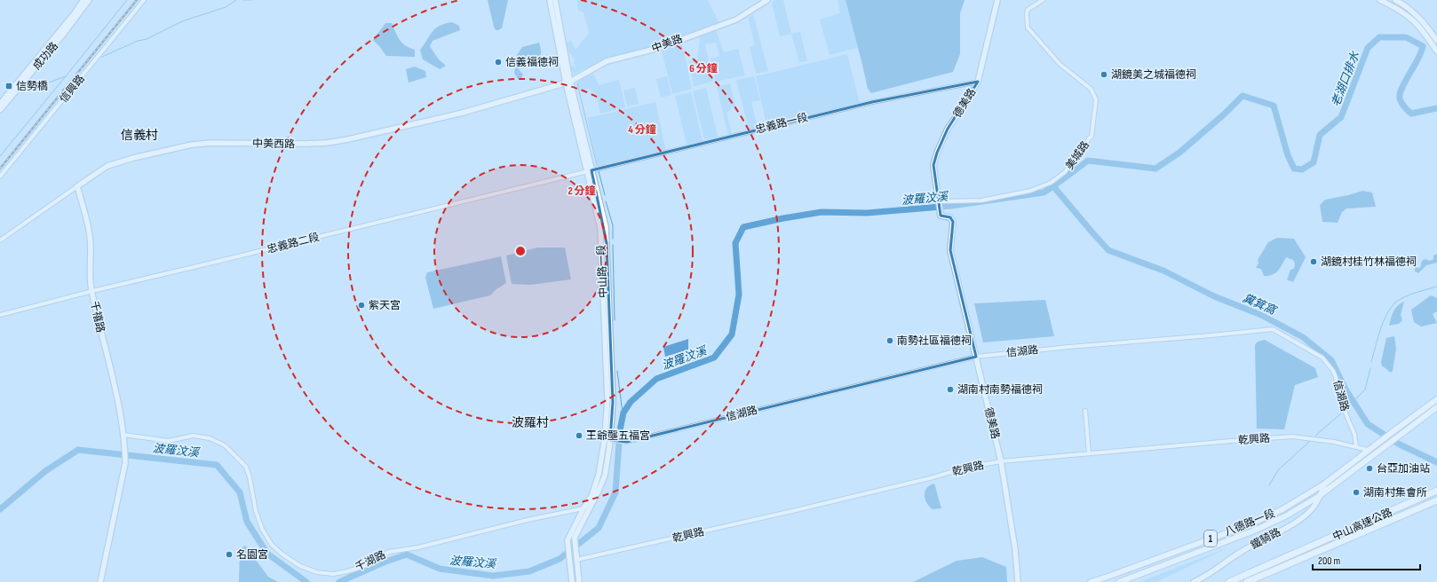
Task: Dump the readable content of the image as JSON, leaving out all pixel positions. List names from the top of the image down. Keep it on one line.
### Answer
{"streets":{"highway":["中山高速公路"],"main road":["八德路一段","1"],"street":["中美路","成功路","信興路","德美路","忠義路一段","中美西路","美城路","忠義路二段","中山路一段","千禧路","信湖路","乾興路","鐵騎路","千湖路"]},"crossings":[["中美路","中美西路"],["中美路","中山路一段"],["德美路","忠義路一段"],["德美路","美城路"],["德美路","信湖路"],["德美路","乾興路"],["忠義路一段","忠義路二段"],["忠義路一段","中山路一段"],["中美西路","中山路一段"],["中美西路","千禧路"],["忠義路二段","中山路一段"],["忠義路二段","千禧路"],["中山路一段","信湖路"],["中山路一段","乾興路"],["中山路一段","千湖路"],["千禧路","千湖路"],["信湖路","乾興路"],["乾興路","八德路一段"],["八德路一段","鐵騎路"]],"districts":["信義村","波羅村"],"water":["老湖口排水","波羅汶溪","糞箕窩"],"places":{"other":["信義福德祠","湖鏡美之城福德祠","湖鏡村桂竹林福德祠","紫天宮","南勢社區福德祠","湖南村南勢福德祠","王爺壟五福宮","台亞加油站","湖南村集會所","名園宮"],"transit":["信勢橋"]},"scale_bar":"200 m","rings":["6 分鐘","4 分鐘","2 分鐘"]}
